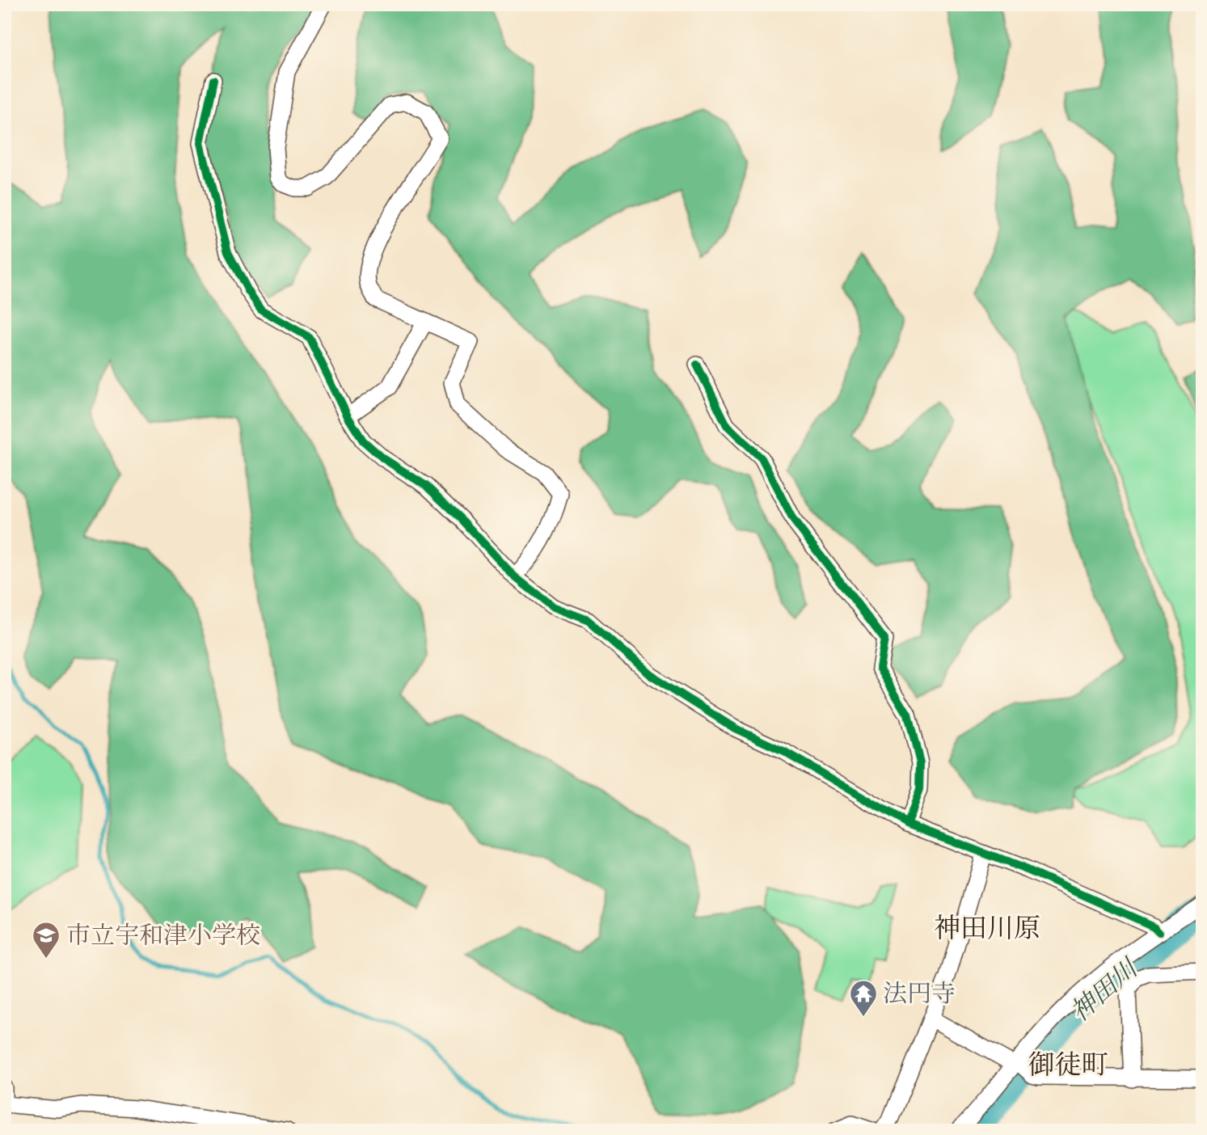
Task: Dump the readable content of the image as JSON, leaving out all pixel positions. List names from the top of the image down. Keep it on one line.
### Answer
{"districts":["神田川原","御徒町"],"water":["神田川"],"places":{"school or university":["市立宇和津小学校"],"temple":["法円寺"]}}
